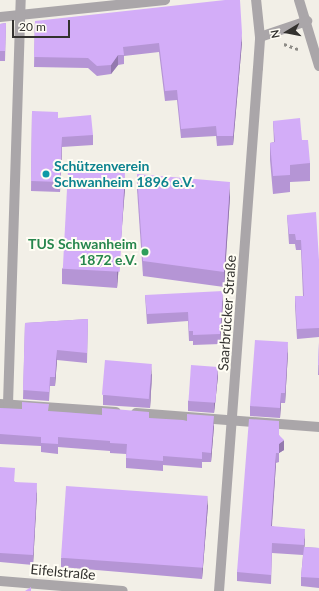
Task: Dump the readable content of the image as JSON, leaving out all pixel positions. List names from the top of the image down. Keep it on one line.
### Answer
{"streets":{"street":["Saarbrücker Straße","Eifelstraße"]},"places":["Schützenverein Schwanheim 1896 e.V.","TUS Schwanheim 1872 e.V."],"scale_bar":"20 m","north":"left"}
